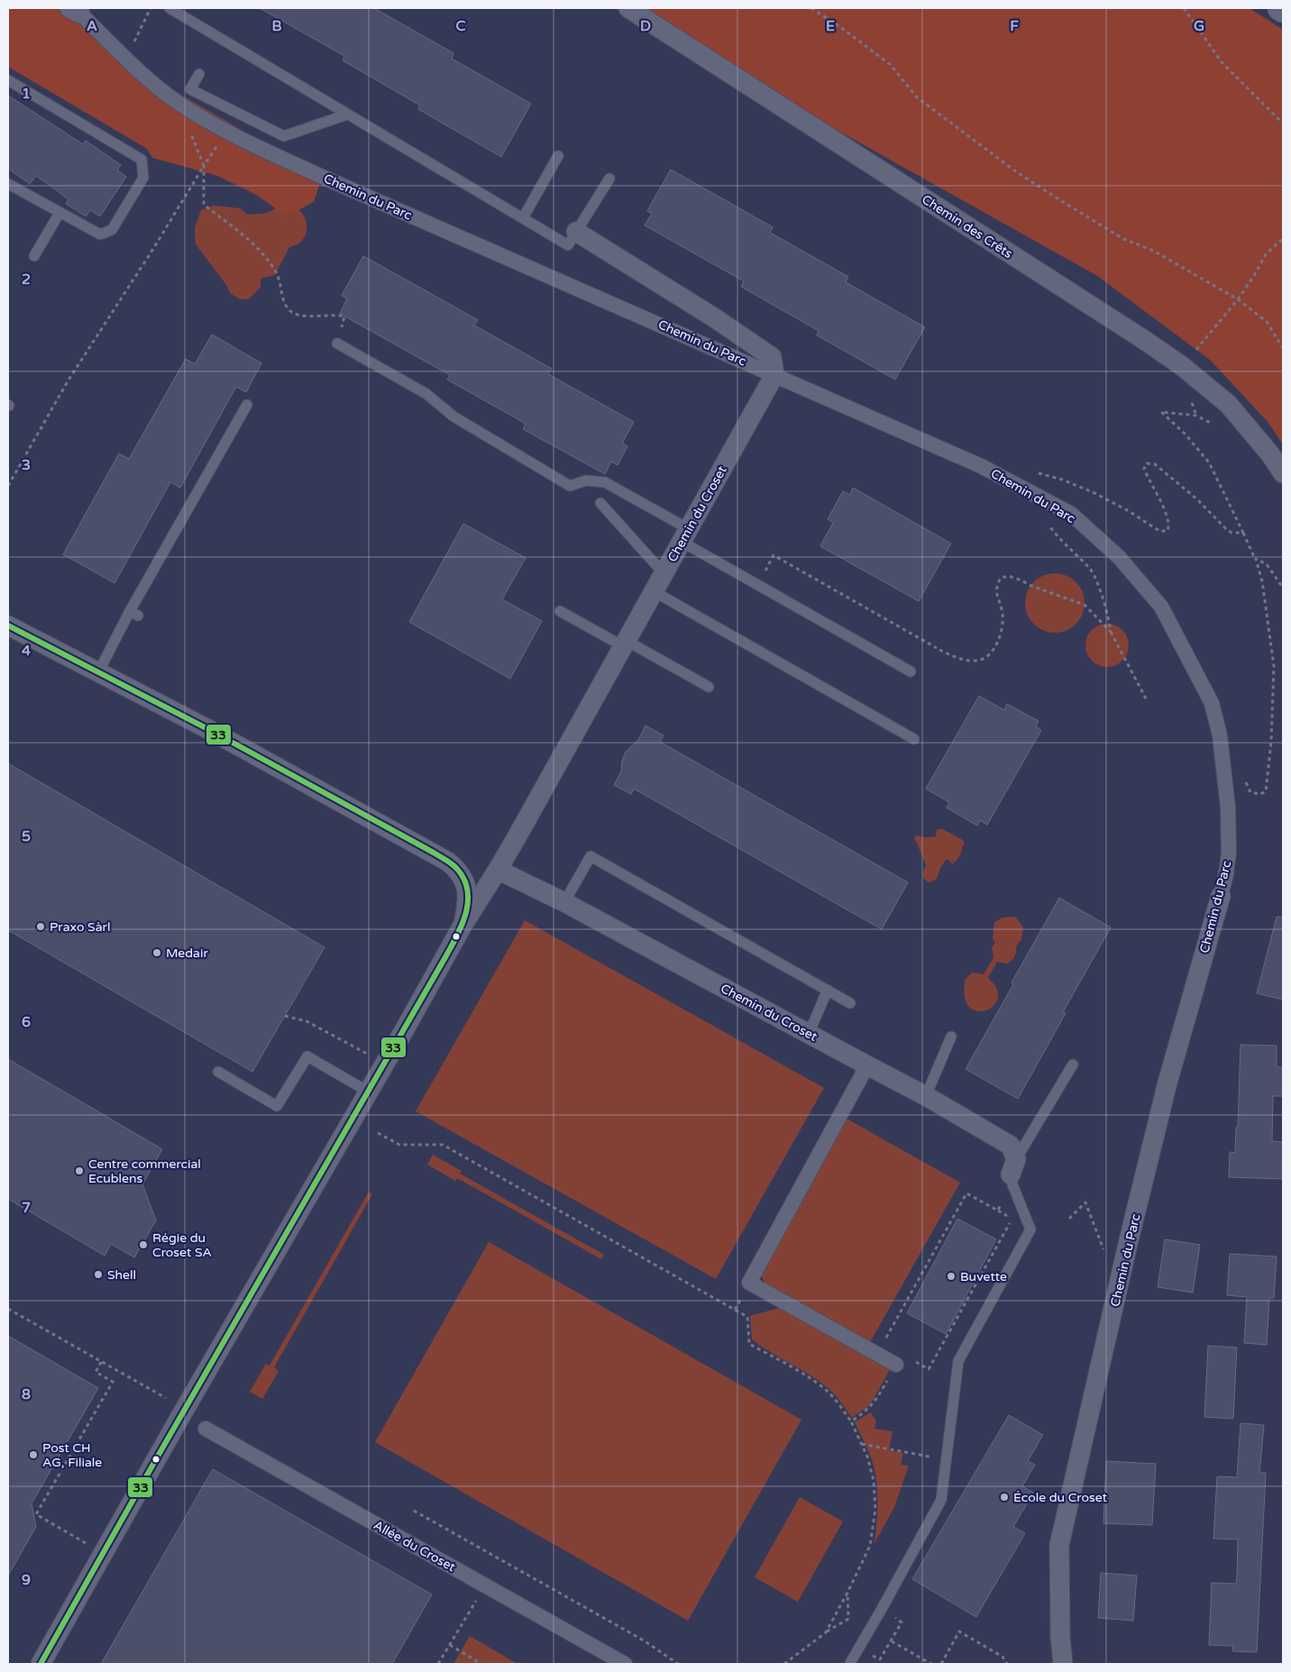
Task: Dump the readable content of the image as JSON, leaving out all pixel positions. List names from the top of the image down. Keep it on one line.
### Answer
{"streets":{"street":["Chemin du Parc","Chemin des Crêts","Chemin du Croset","Allée du Croset"]},"crossings":[["Chemin du Parc","Chemin du Croset"]],"places":["Praxo Sàrl","Medair","Centre commercial Ecublens","Régie du Croset SA","Shell","Buvette","Post CH AG, Filiale","École du Croset"],"lines":["transit line 33"],"grid":{"columns":["A","B","C","D","E","F","G"],"rows":["1","2","3","4","5","6","7","8","9"]}}
